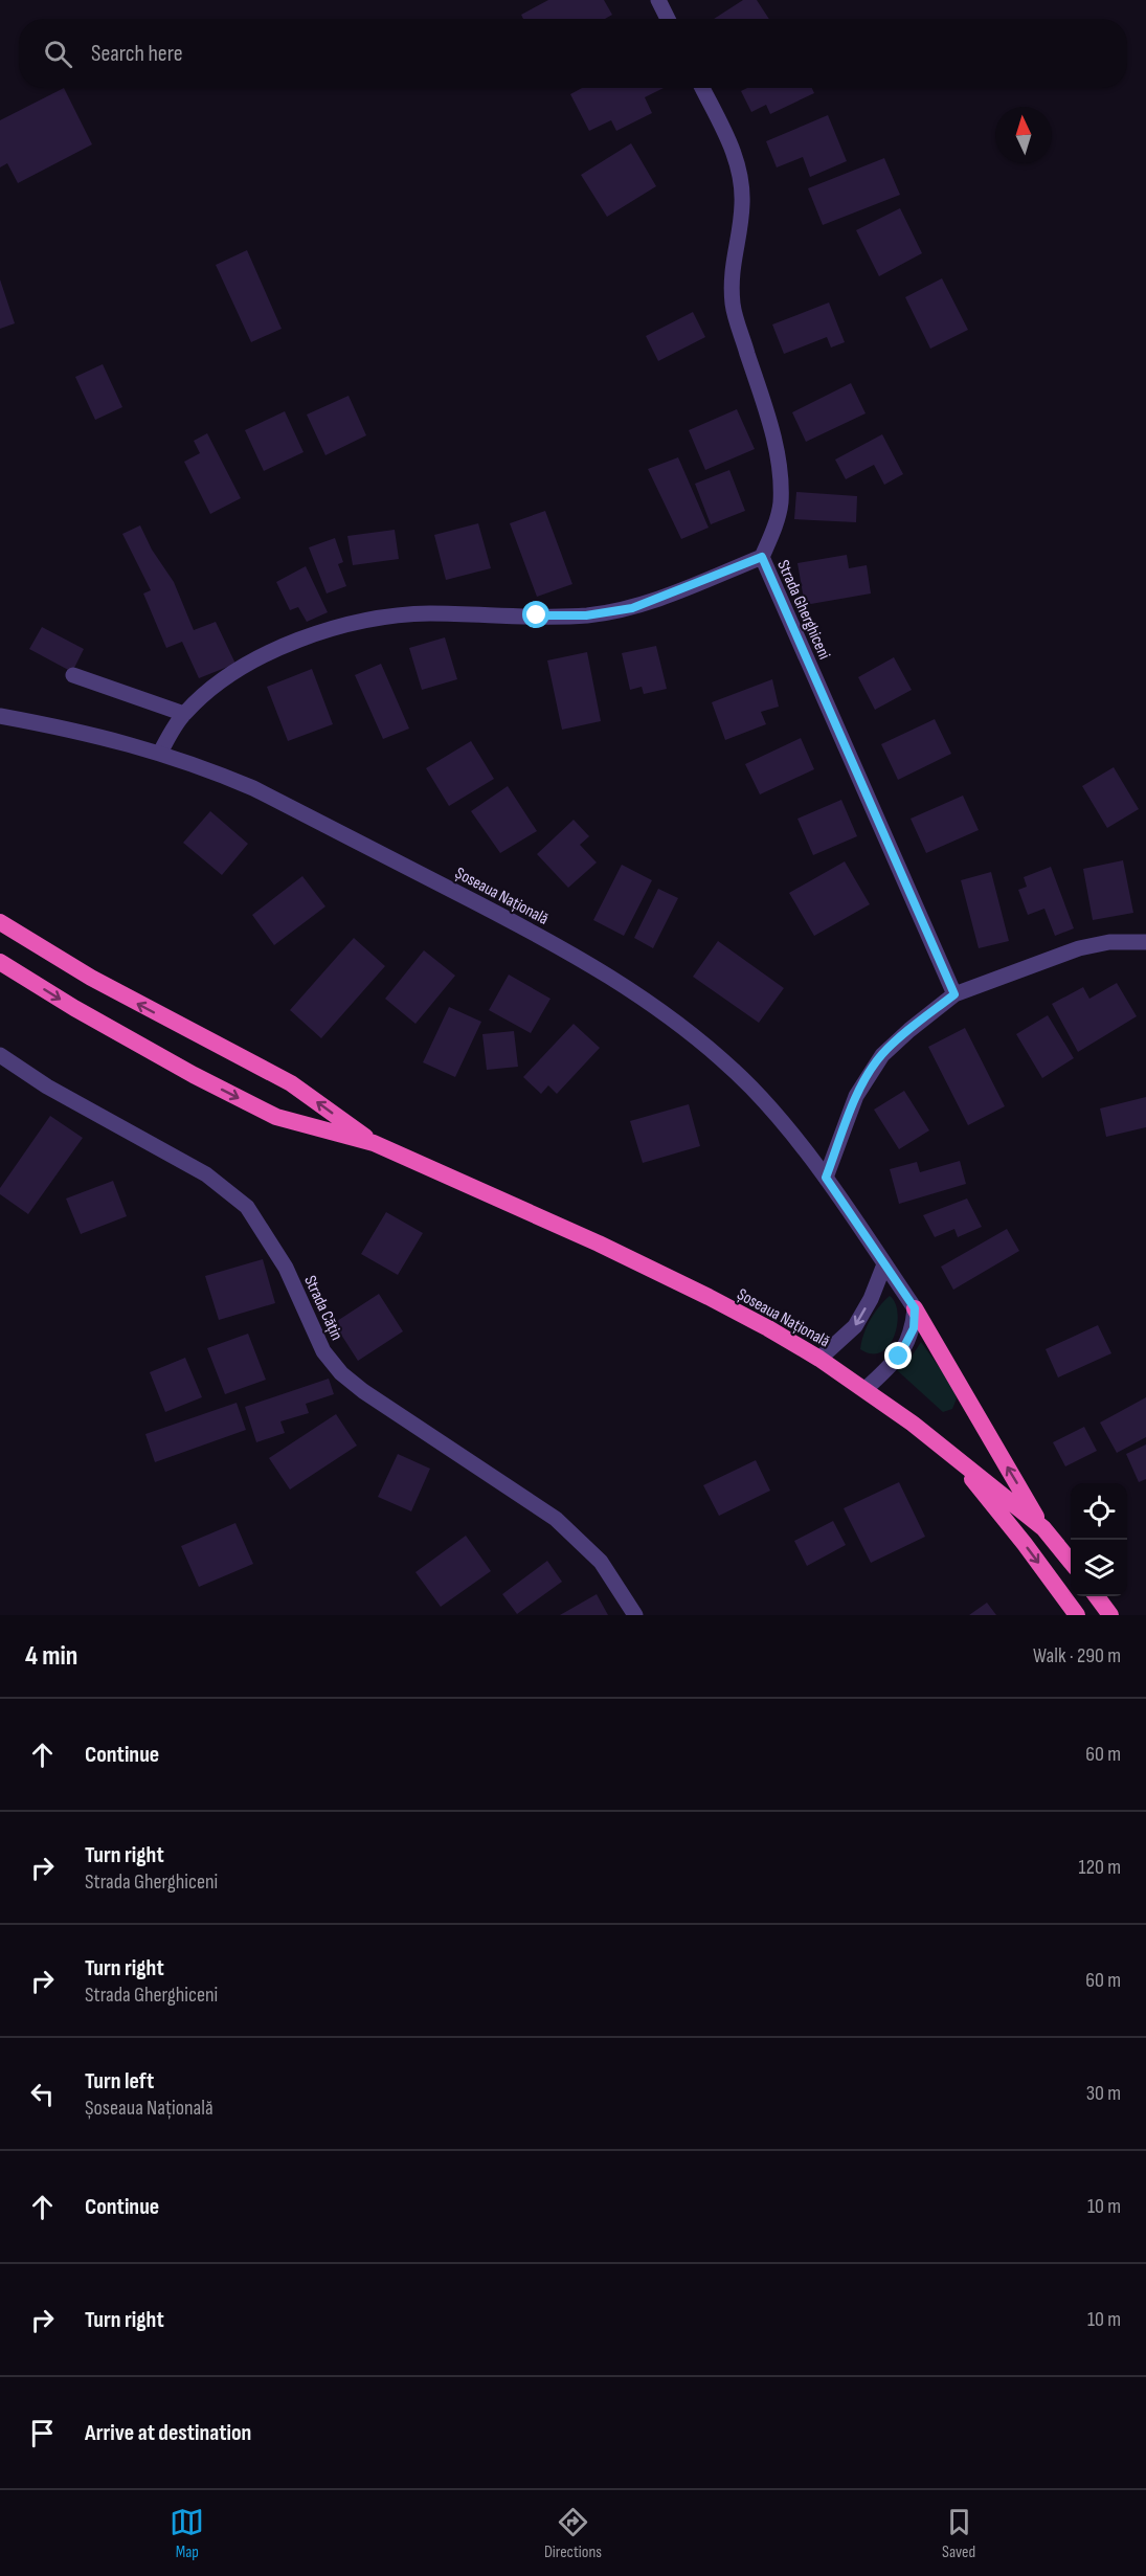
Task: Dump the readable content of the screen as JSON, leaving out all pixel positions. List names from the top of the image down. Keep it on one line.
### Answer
{"streets":{"highway":["Șoseaua Națională"],"street":["Strada Gherghiceni","Strada Cățin"]},"north":"top","page":{"search":"Search here","heading":["4 min","Walk · 290 m"],"list":[["Continue","60 m"],["Turn right","Strada Gherghiceni","120 m"],["Turn right","Strada Gherghiceni","60 m"],["Turn left","Șoseaua Națională","30 m"],["Continue","10 m"],["Turn right","10 m"],"Arrive at destination"],"nav":["Map","Directions","Saved"]}}
